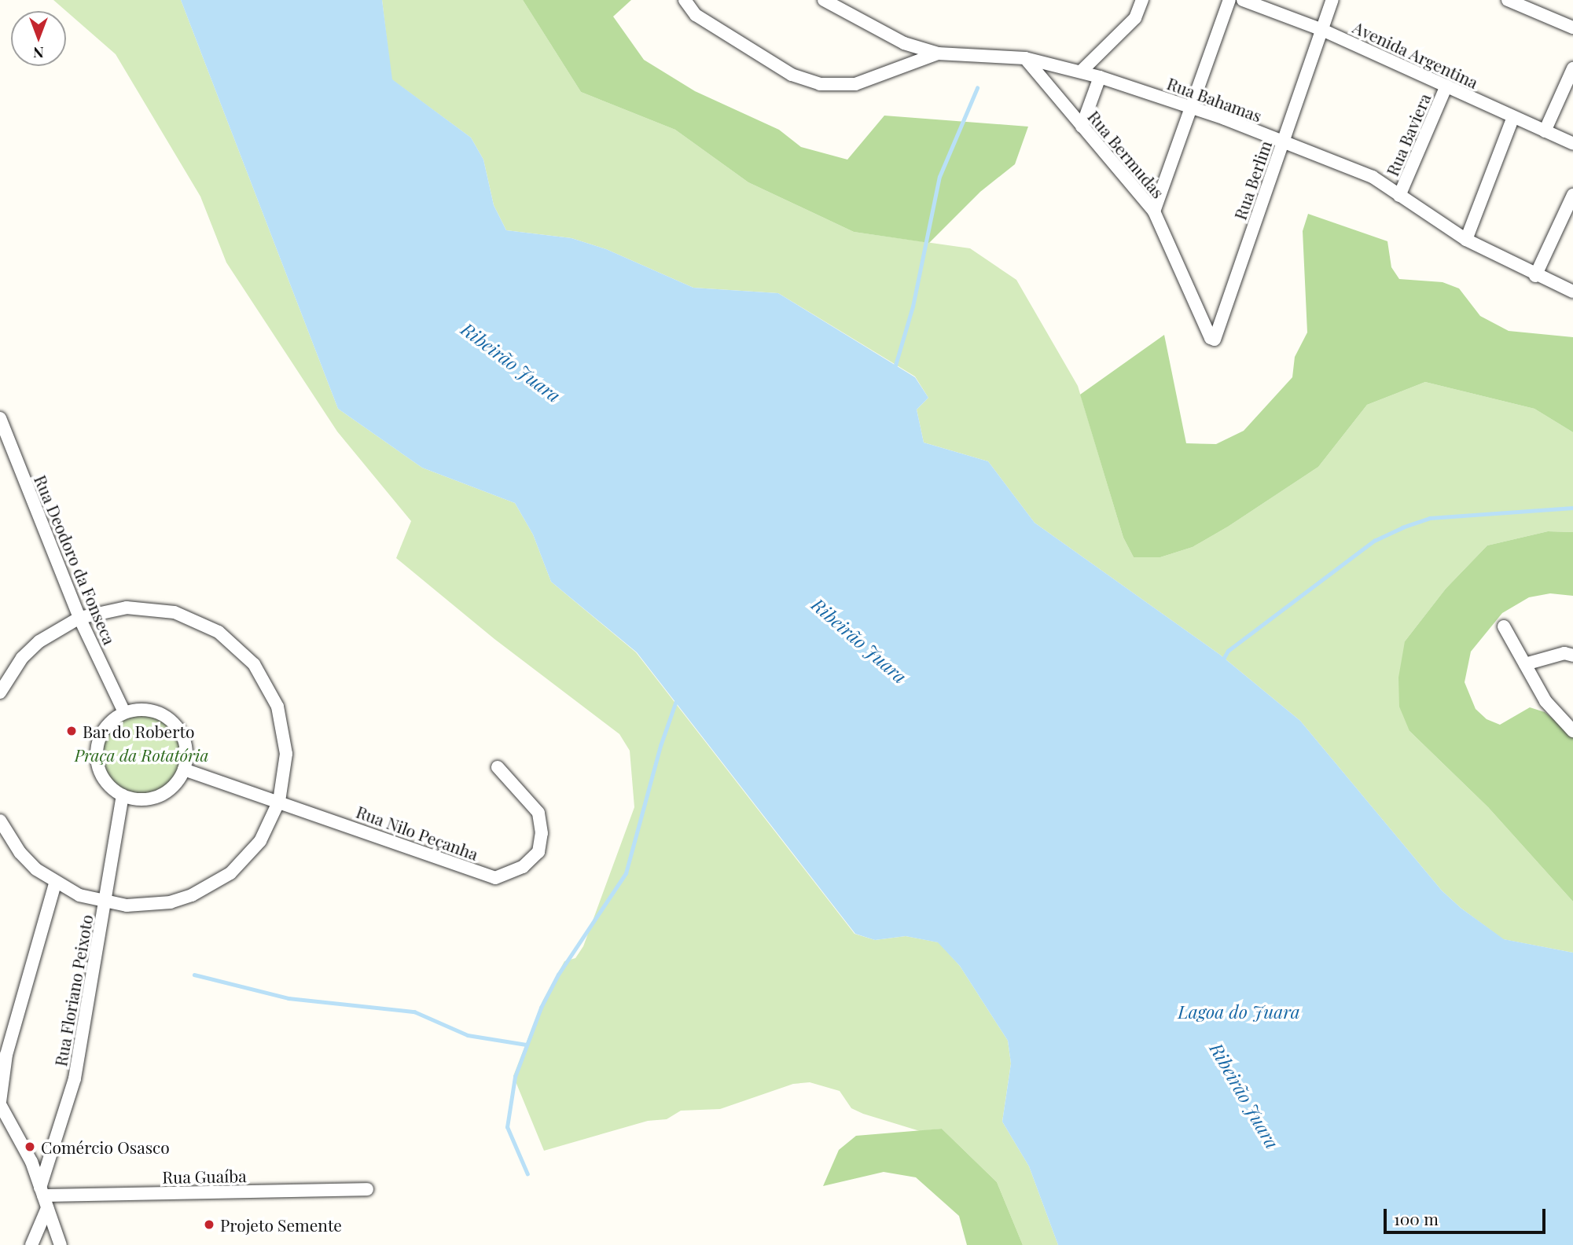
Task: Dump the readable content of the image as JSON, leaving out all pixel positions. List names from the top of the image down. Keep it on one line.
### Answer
{"streets":{"street":["Avenida Argentina","Rua Bahamas","Rua Baviera","Rua Bermudas","Rua Berlim","Rua Deodoro da Fonseca","Rua Nilo Peçanha","Rua Floriano Peixoto","Rua Guaíba"]},"crossings":[["Avenida Argentina","Rua Baviera"],["Avenida Argentina","Rua Berlim"],["Rua Bahamas","Rua Baviera"],["Rua Bahamas","Rua Bermudas"],["Rua Bahamas","Rua Berlim"],["Rua Bermudas","Rua Berlim"],["Rua Deodoro da Fonseca","Rua Nilo Peçanha"],["Rua Deodoro da Fonseca","Rua Floriano Peixoto"],["Rua Nilo Peçanha","Rua Floriano Peixoto"],["Rua Floriano Peixoto","Rua Guaíba"]],"water":["Ribeirão Juara","Lagoa do Juara"],"parks":["Praça da Rotatória"],"places":["Bar do Roberto","Comércio Osasco","Projeto Semente"],"scale_bar":"100 m","north":"bottom"}
